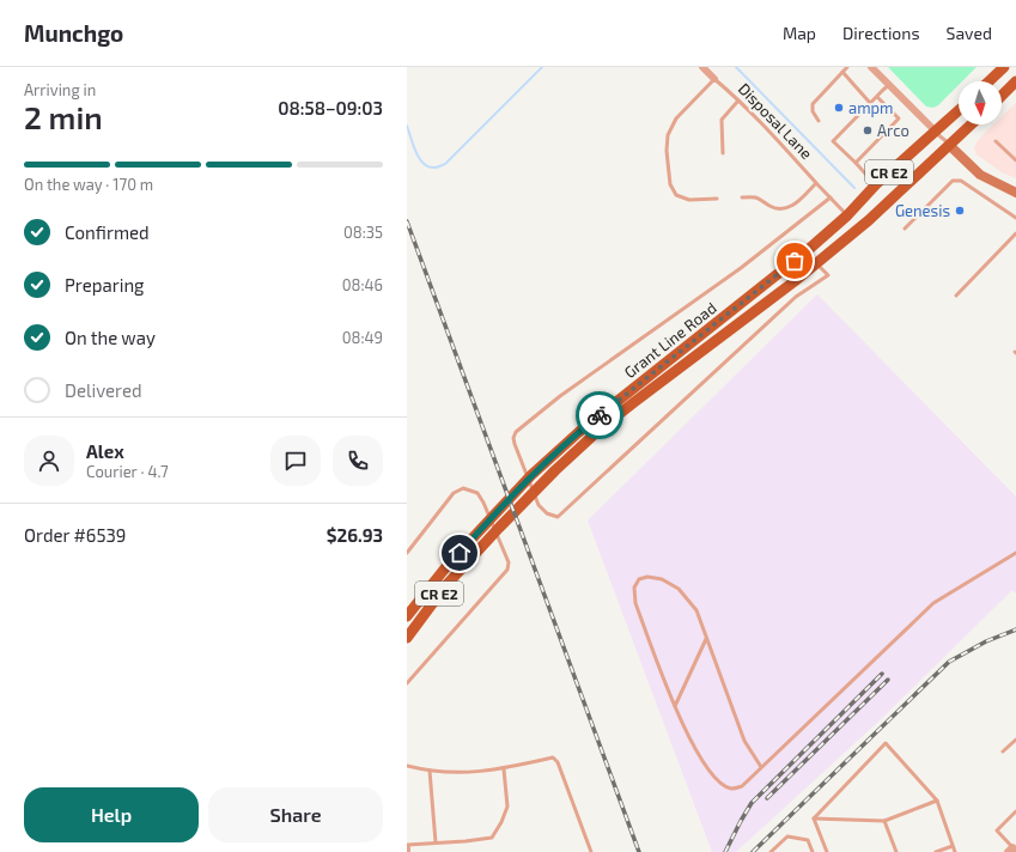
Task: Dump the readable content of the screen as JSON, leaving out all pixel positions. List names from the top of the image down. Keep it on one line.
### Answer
{"streets":{"main road":["CR E2","Grant Line Road"],"street":["Disposal Lane"]},"crossings":[["Disposal Lane","Grant Line Road"]],"places":["ampm","Arco","Genesis"],"north":"bottom","page":{"header":"Munchgo","nav":["Map","Directions","Saved"],"heading":["2 min","Arriving in","08:58–09:03"],"panel":["Alex","Courier · 4.7","Order #6539","$26.93"],"bar":"On the way · 170 m","list":[["Confirmed","08:35"],["Preparing","08:46"],["On the way","08:49"],"Delivered"],"buttons":["Help","Share"]}}
